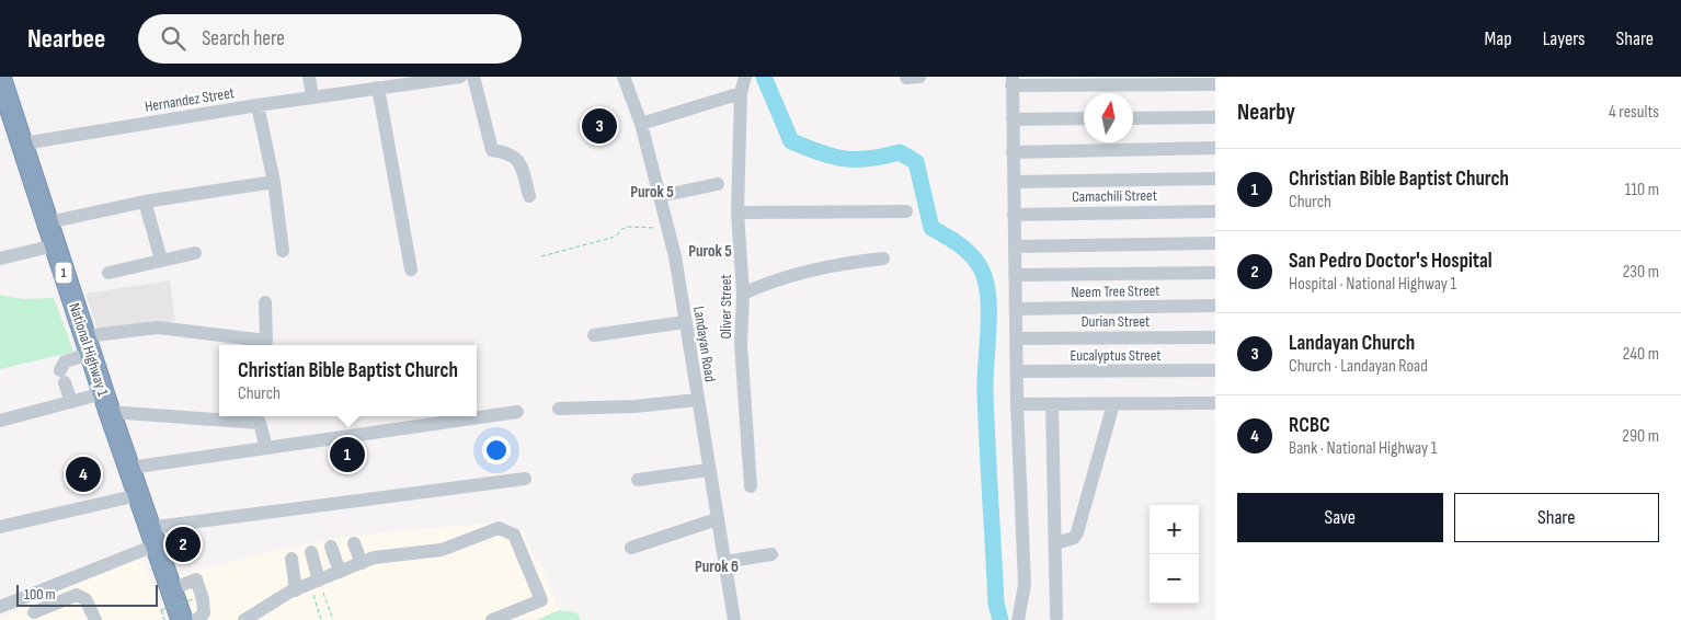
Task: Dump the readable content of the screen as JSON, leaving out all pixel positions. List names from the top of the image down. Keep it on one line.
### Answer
{"streets":{"highway":["1","National Highway 1"],"street":["Hernandez Street","Camachili Street","Neem Tree Street","Oliver Street","Durian Street","Landayan Road","Eucalyptus Street"]},"crossings":[["Hernandez Street","National Highway 1"]],"districts":["Purok 5","Purok 5","Purok 6"],"scale_bar":"100 m","north":"top","page":{"header":"Nearbee","search":"Search here","nav":["Map","Layers","Share"],"heading":["Nearby","4 results"],"pins":["3","1","4","2"],"list":[{"mark":"1","name":"Christian Bible Baptist Church","note":"Church","value":"110 m"},{"mark":"2","name":"San Pedro Doctor's Hospital","note":"Hospital · National Highway 1","value":"230 m"},{"mark":"3","name":"Landayan Church","note":"Church · Landayan Road","value":"240 m"},{"mark":"4","name":"RCBC","note":"Bank · National Highway 1","value":"290 m"}],"popup":["Christian Bible Baptist Church","Church"],"buttons":["Save","Share"],"map_buttons":["+","−"],"scale":"100 m"}}
